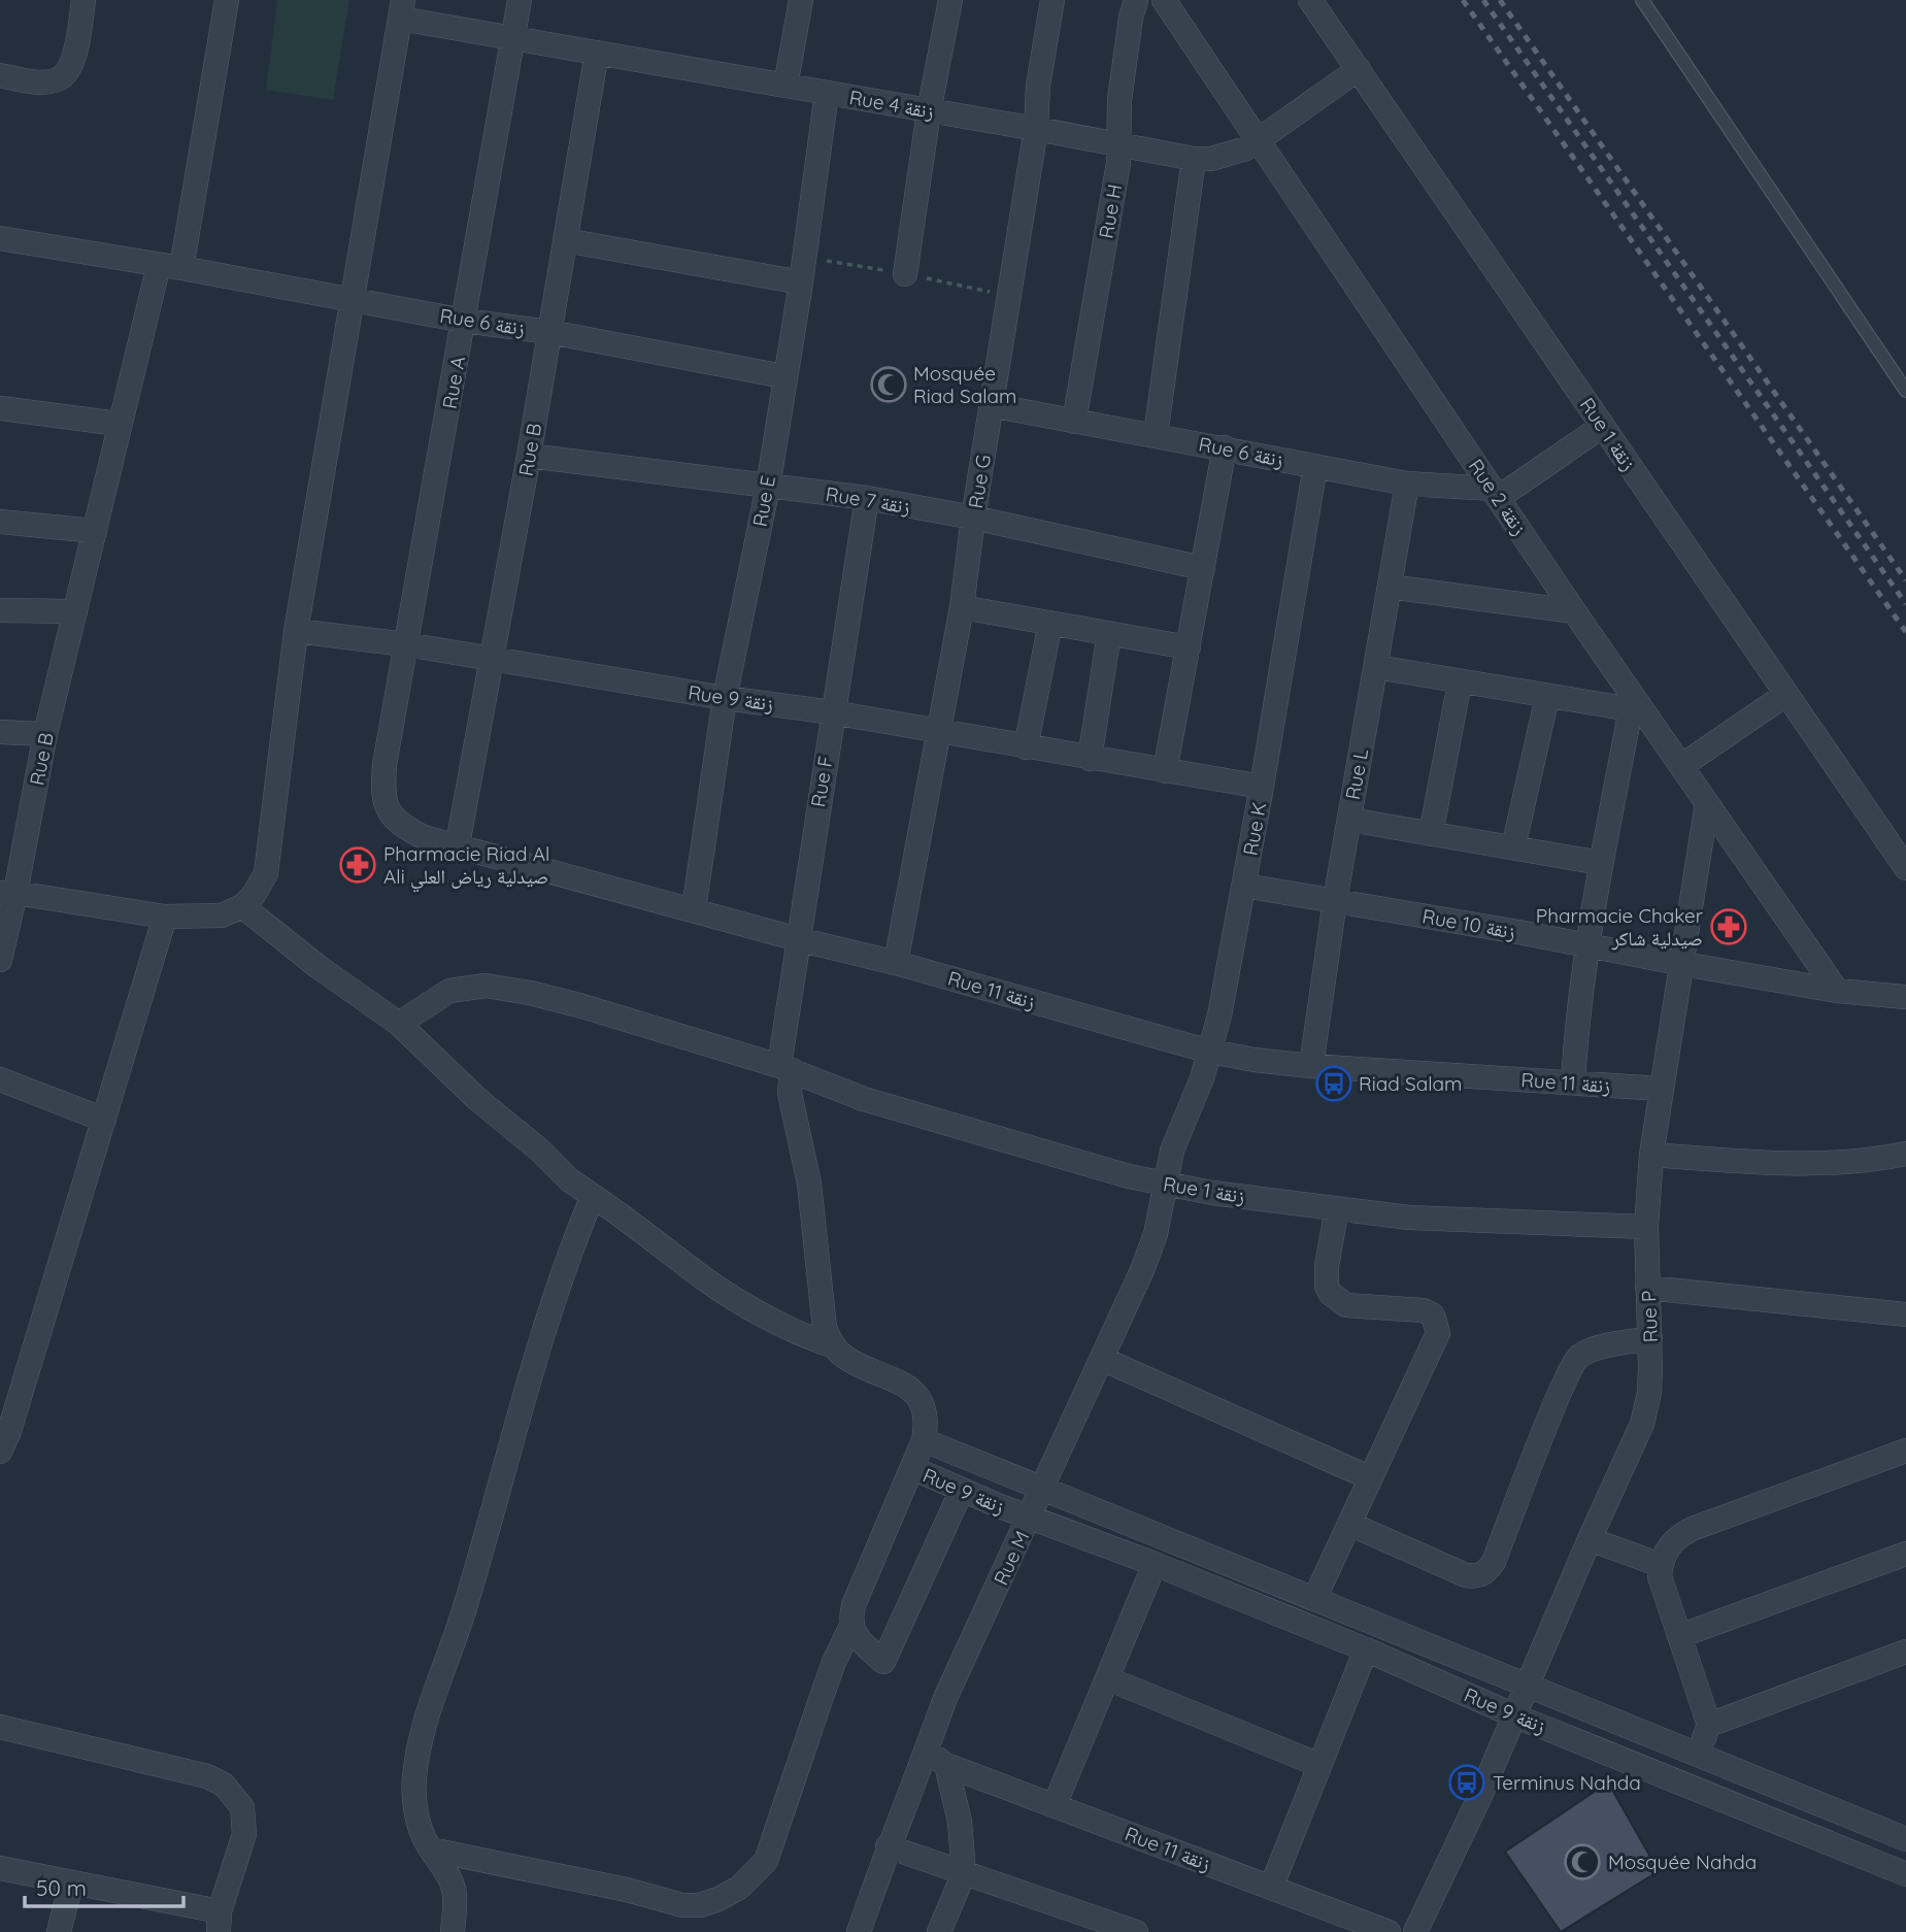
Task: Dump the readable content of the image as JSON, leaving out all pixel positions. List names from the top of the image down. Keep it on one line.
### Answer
{"streets":{"street":["Rue 4 زنقة","Rue H","Rue 6 زنقة","Rue A","Rue 1 زنقة","Rue B","Rue G","Rue 2 زنقة","Rue 7 زنقة","Rue E","Rue 9 زنقة","Rue L","Rue F","Rue K","Rue 10 زنقة","Rue 11 زنقة","Rue P","Rue M"]},"crossings":[["Rue 4 زنقة","Rue H"],["Rue 4 زنقة","Rue A"],["Rue 4 زنقة","Rue 1 زنقة"],["Rue 4 زنقة","Rue B"],["Rue 4 زنقة","Rue G"],["Rue 4 زنقة","Rue 2 زنقة"],["Rue 4 زنقة","Rue E"],["Rue H","Rue 6 زنقة"],["Rue 6 زنقة","Rue A"],["Rue 6 زنقة","Rue B"],["Rue 6 زنقة","Rue G"],["Rue 6 زنقة","Rue 2 زنقة"],["Rue 6 زنقة","Rue E"],["Rue 6 زنقة","Rue L"],["Rue 6 زنقة","Rue K"],["Rue A","Rue 9 زنقة"],["Rue A","Rue 11 زنقة"],["Rue 1 زنقة","Rue F"],["Rue 1 زنقة","Rue K"],["Rue 1 زنقة","Rue P"],["Rue 1 زنقة","Rue M"],["Rue B","Rue 7 زنقة"],["Rue B","Rue 9 زنقة"],["Rue B","Rue 11 زنقة"],["Rue G","Rue 7 زنقة"],["Rue G","Rue 9 زنقة"],["Rue G","Rue 11 زنقة"],["Rue 2 زنقة","Rue 10 زنقة"],["Rue 2 زنقة","Rue P"],["Rue 7 زنقة","Rue E"],["Rue 7 زنقة","Rue F"],["Rue E","Rue 9 زنقة"],["Rue E","Rue 11 زنقة"],["Rue 9 زنقة","Rue F"],["Rue 9 زنقة","Rue K"],["Rue 9 زنقة","Rue P"],["Rue 9 زنقة","Rue M"],["Rue L","Rue 10 زنقة"],["Rue L","Rue 11 زنقة"],["Rue F","Rue 11 زنقة"],["Rue K","Rue 10 زنقة"],["Rue K","Rue 11 زنقة"],["Rue K","Rue M"],["Rue 10 زنقة","Rue P"],["Rue 11 زنقة","Rue P"],["Rue 11 زنقة","Rue M"]],"places":{"mosque":["Mosquée Riad Salam","Mosquée Nahda"],"pharmacy":["Pharmacie Riad Al Ali صيدلية رياض العلي","Pharmacie Chaker صيدلية شاكر"],"bus stop":["Riad Salam","Terminus Nahda"]},"scale_bar":"50 m"}
